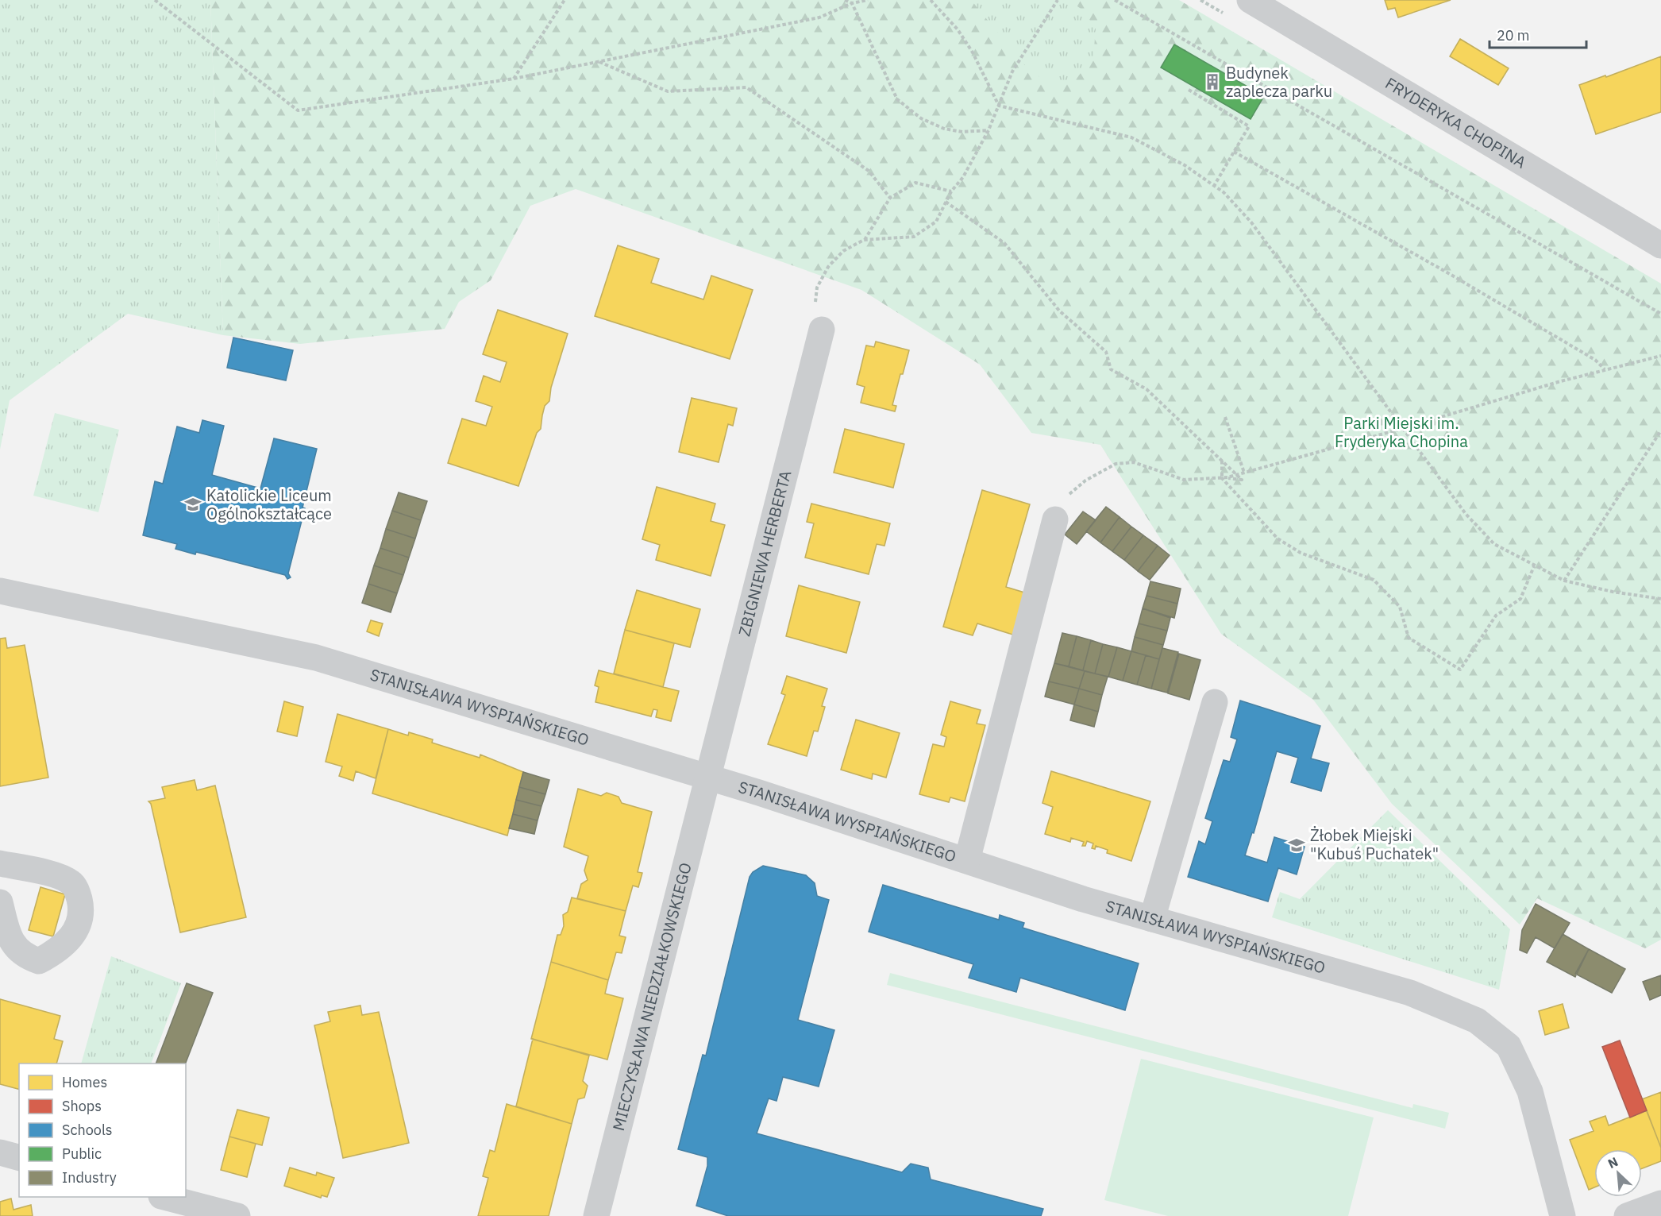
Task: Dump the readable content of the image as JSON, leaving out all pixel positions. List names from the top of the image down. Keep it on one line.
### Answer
{"streets":{"street":["FRYDERYKA CHOPINA","ZBIGNIEWA HERBERTA","STANISŁAWA WYSPIAŃSKIEGO","MIECZYSŁAWA NIEDZIAŁKOWSKIEGO"]},"crossings":[["ZBIGNIEWA HERBERTA","STANISŁAWA WYSPIAŃSKIEGO"],["ZBIGNIEWA HERBERTA","MIECZYSŁAWA NIEDZIAŁKOWSKIEGO"],["STANISŁAWA WYSPIAŃSKIEGO","MIECZYSŁAWA NIEDZIAŁKOWSKIEGO"]],"parks":["Parki Miejski im. Fryderyka Chopina"],"places":{"building":["Budynek zaplecza parku"],"school or university":["Katolickie Liceum Ogólnokształcące","Żłobek Miejski \"Kubuś Puchatek\""]},"legend":["Homes","Shops","Schools","Public","Industry"],"scale_bar":"20 m","north":"top left"}
